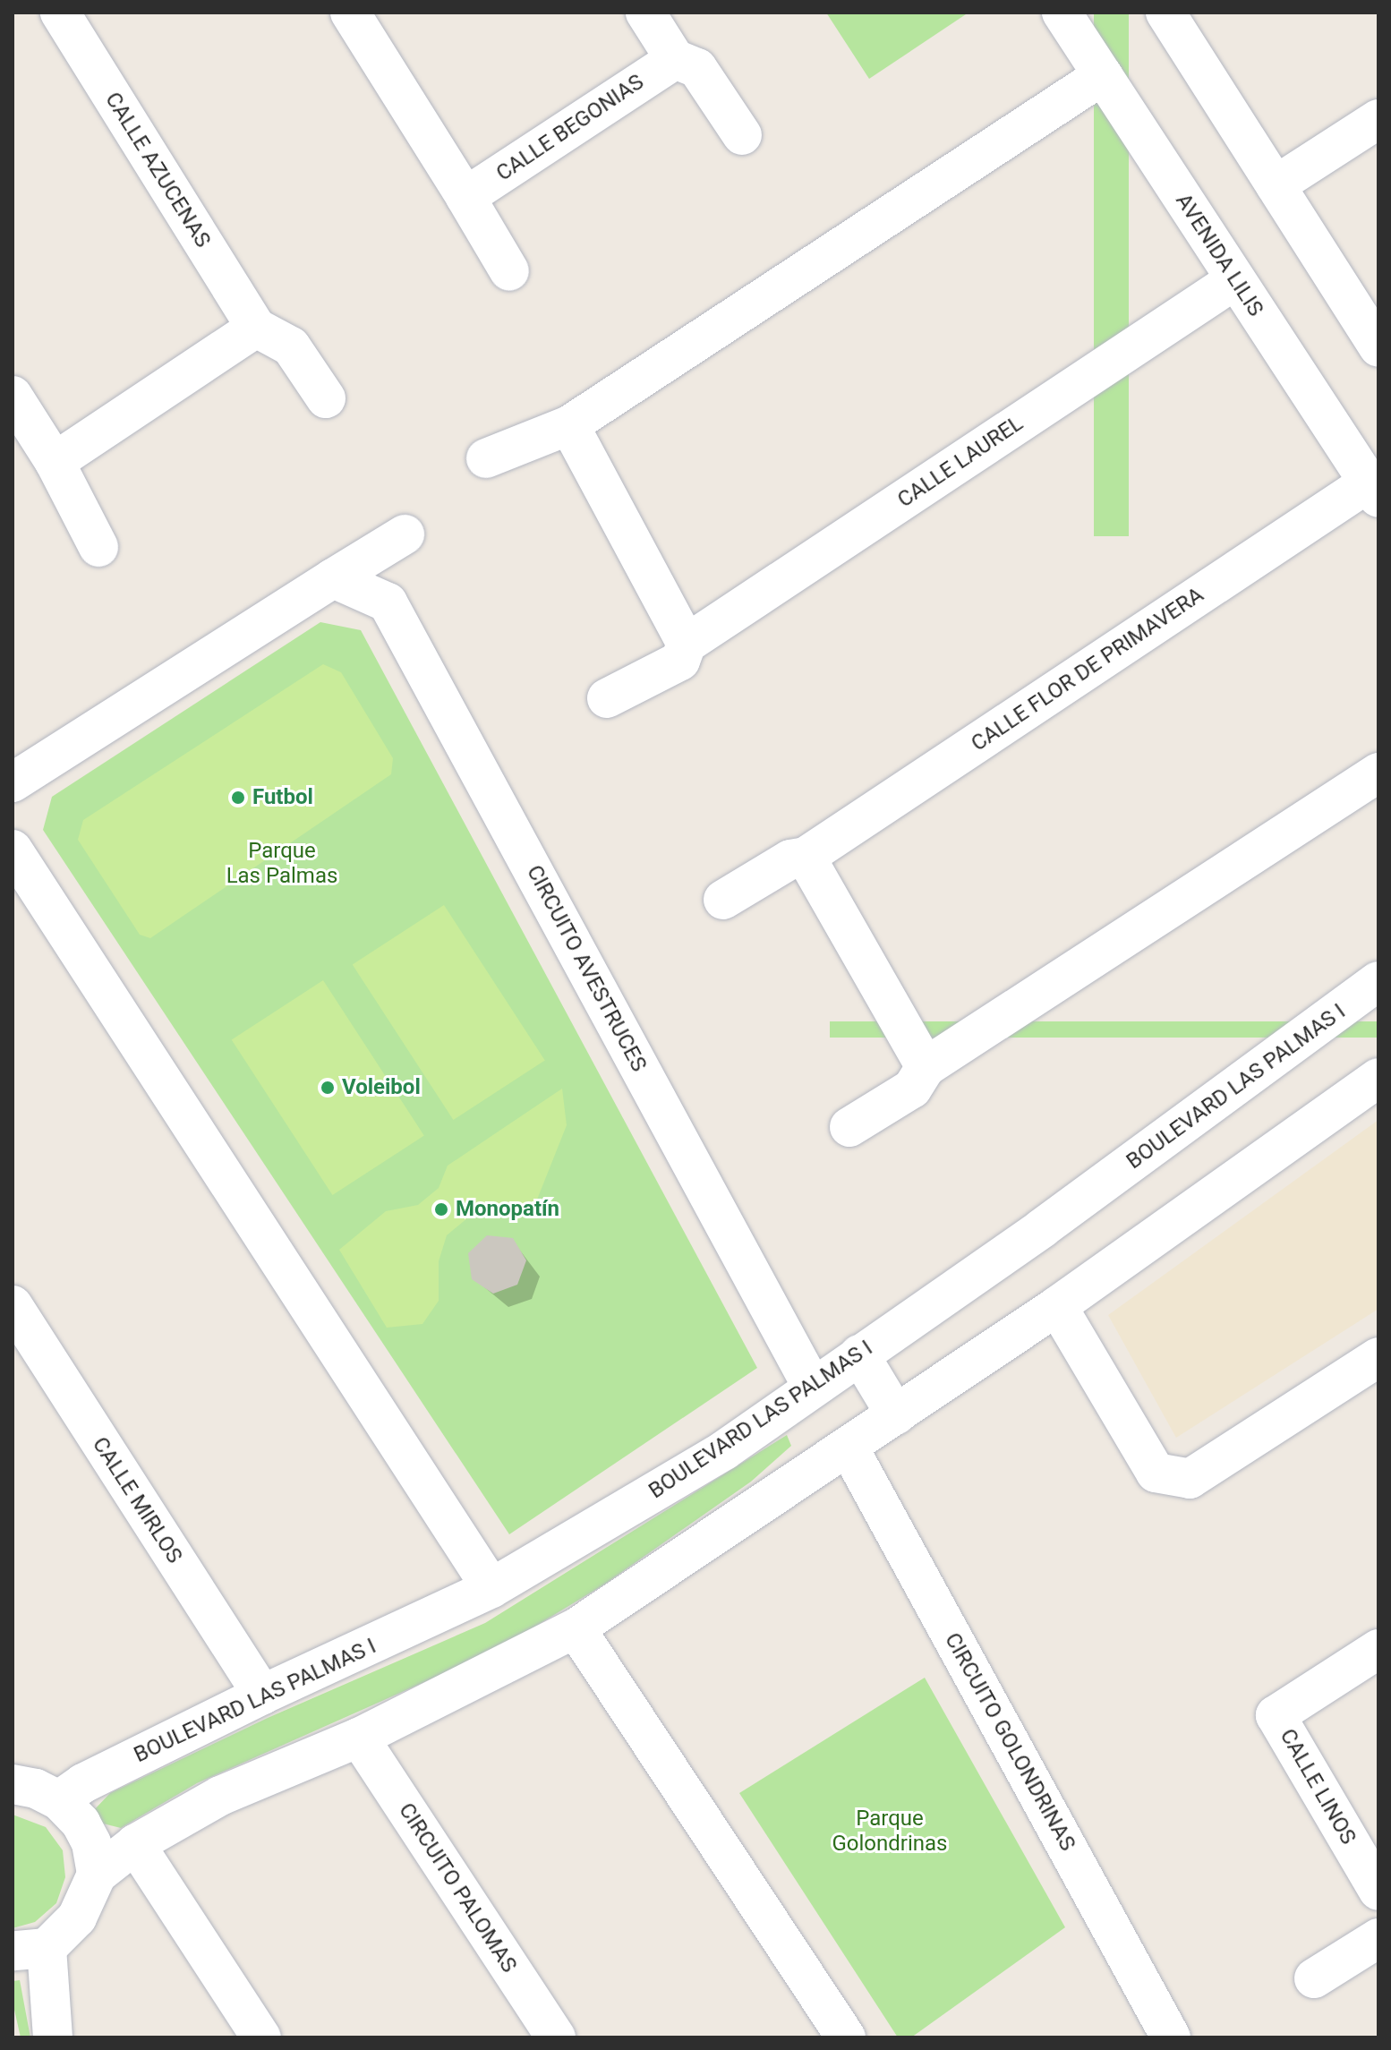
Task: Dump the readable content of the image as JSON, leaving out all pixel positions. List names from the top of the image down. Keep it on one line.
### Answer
{"streets":{"street":["CALLE BEGONIAS","CALLE AZUCENAS","AVENIDA LILIS","CALLE LAUREL","CALLE FLOR DE PRIMAVERA","CIRCUITO AVESTRUCES","BOULEVARD LAS PALMAS I","CALLE MIRLOS","CIRCUITO GOLONDRINAS","CALLE LINOS","CIRCUITO PALOMAS"]},"crossings":[["AVENIDA LILIS","CALLE LAUREL"],["AVENIDA LILIS","CALLE FLOR DE PRIMAVERA"],["CIRCUITO AVESTRUCES","BOULEVARD LAS PALMAS I"],["BOULEVARD LAS PALMAS I","CALLE MIRLOS"]],"parks":["Parque Las Palmas","Parque Golondrinas"],"places":["Futbol","Voleibol","Monopatín"]}
